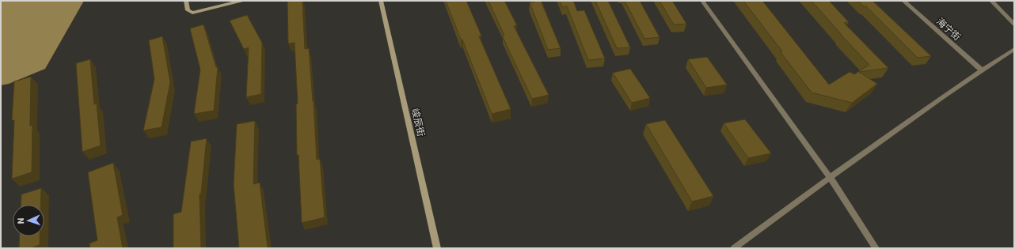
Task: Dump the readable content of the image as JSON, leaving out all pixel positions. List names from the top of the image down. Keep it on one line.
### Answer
{"streets":{"street":["海宁街","峻辰街"]},"north":"left"}
